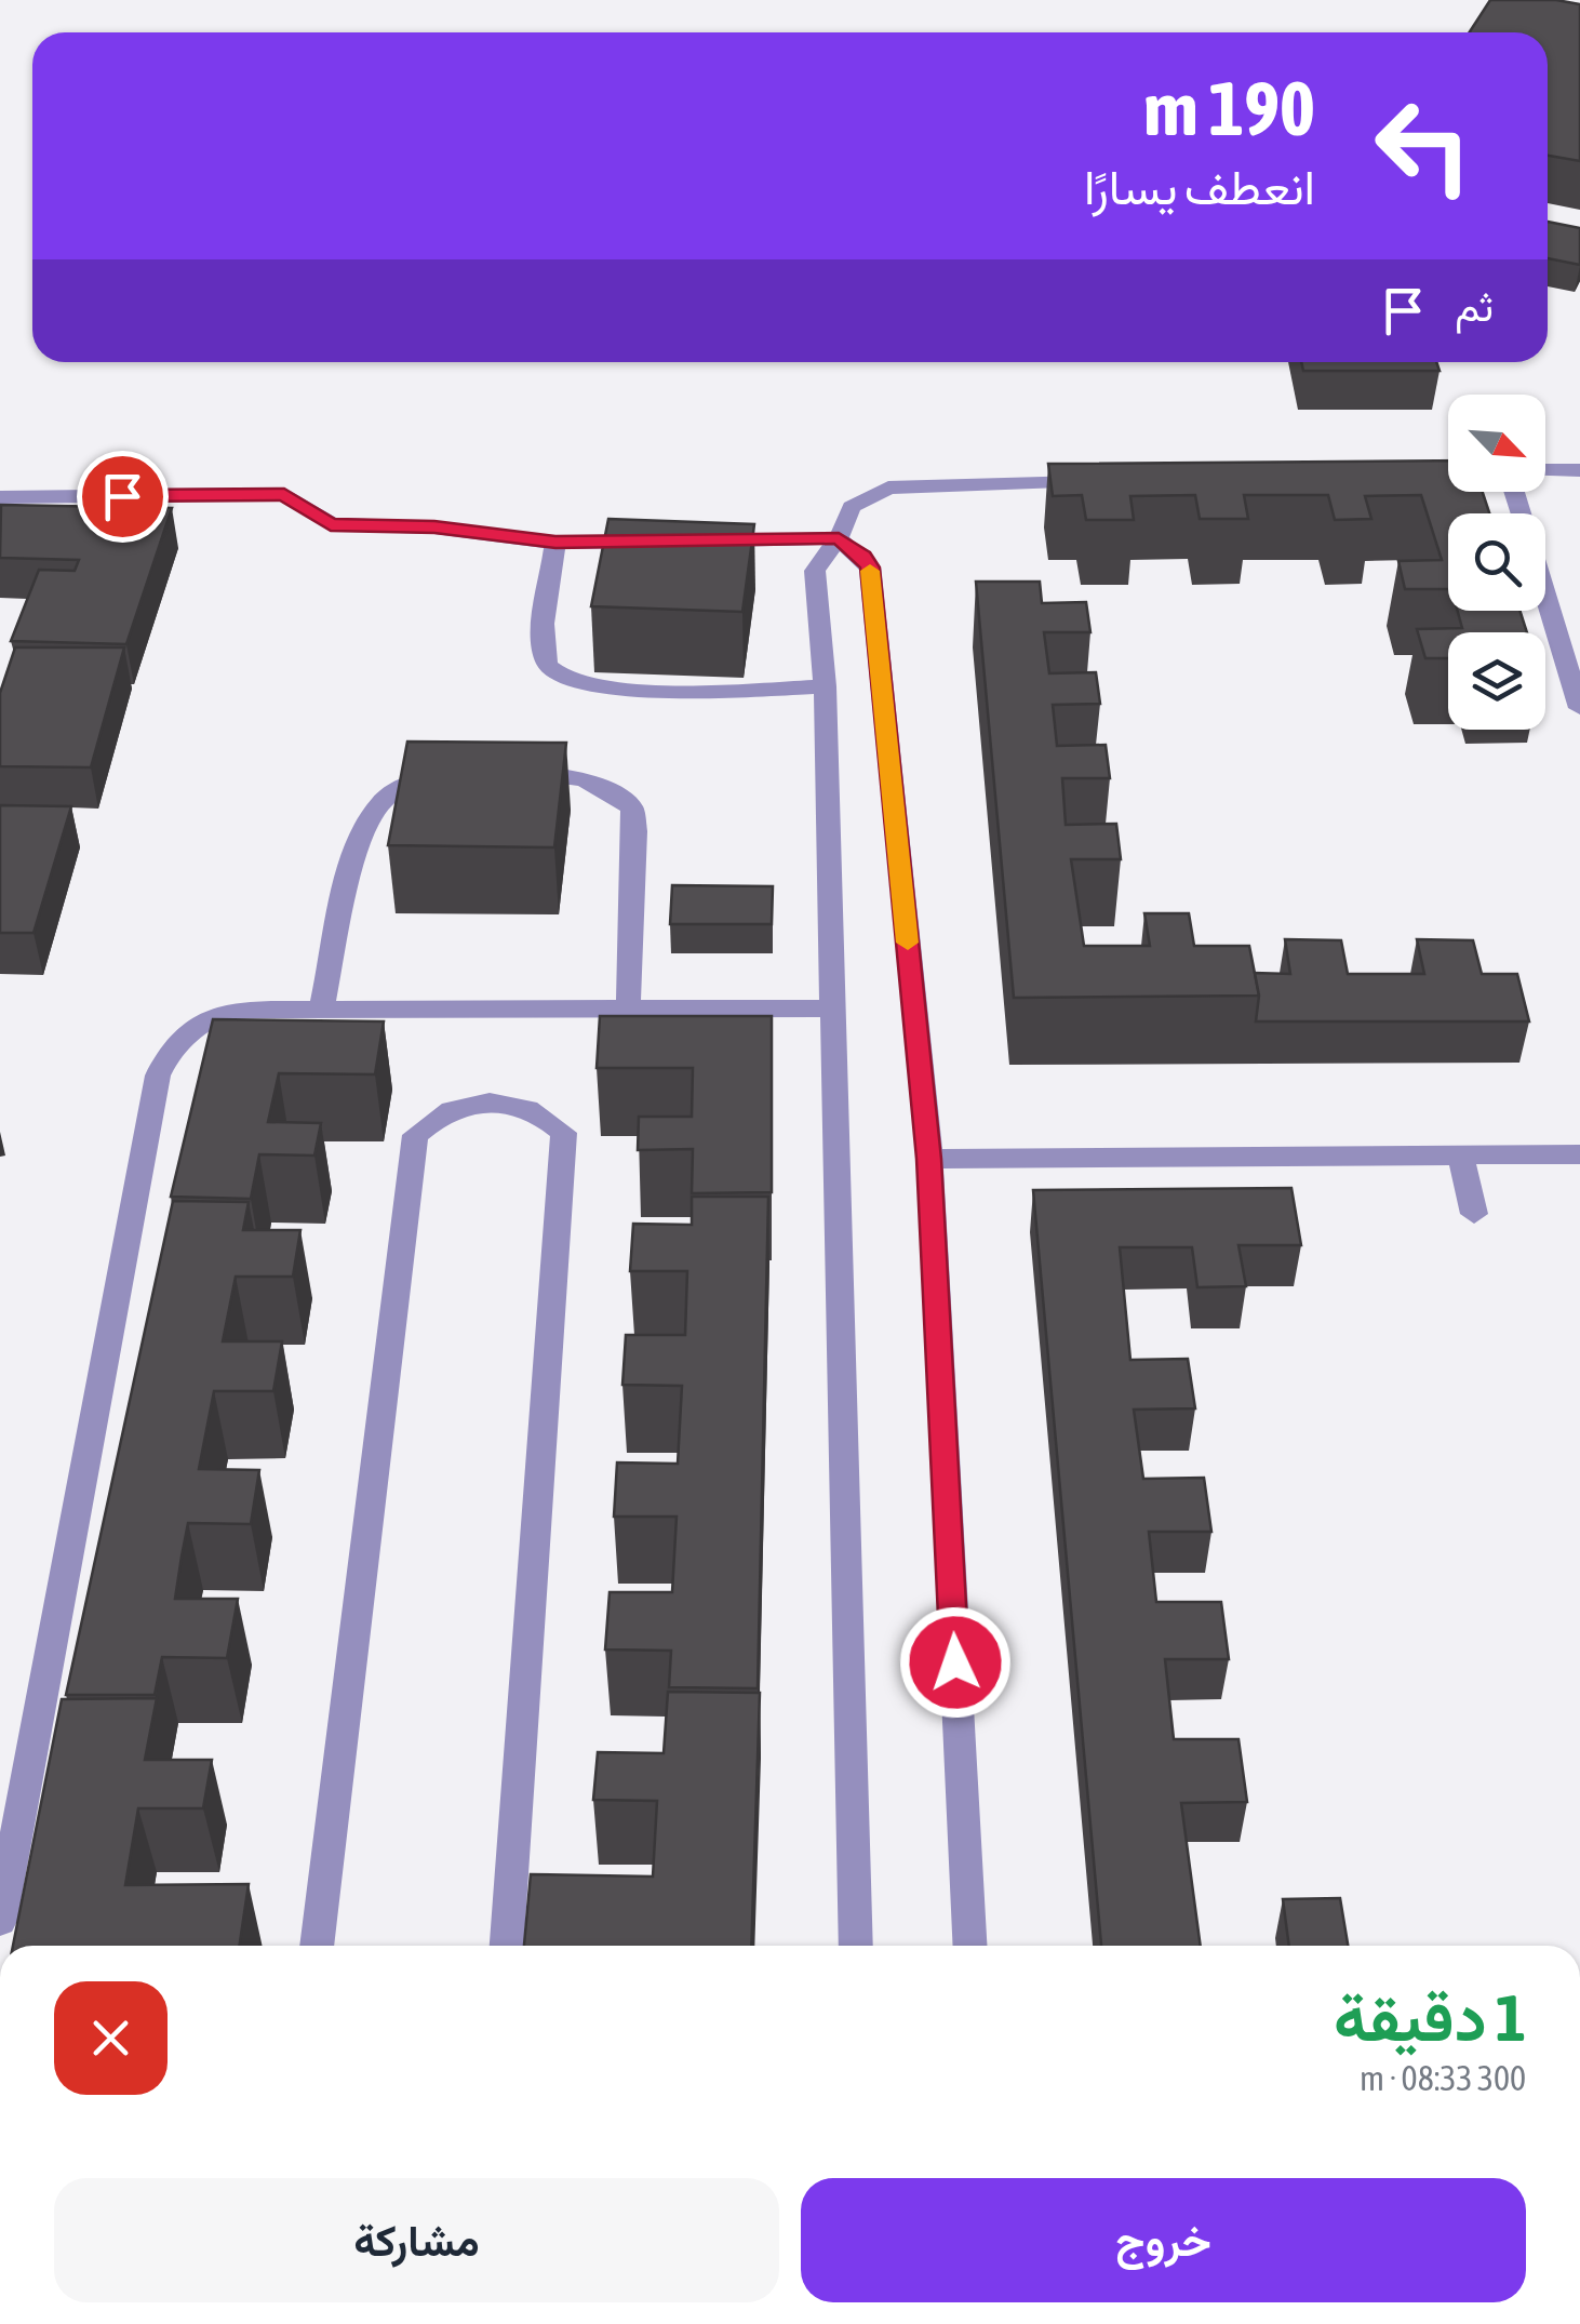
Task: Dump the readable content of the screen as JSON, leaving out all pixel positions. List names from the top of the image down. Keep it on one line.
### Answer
{"north":"bottom right","page":{"turn":["190 m","انعطف يسارًا"],"then":"ثم","heading":["1 دقيقة","300 m · 08:33"],"buttons":["خروج","مشاركة"]}}
